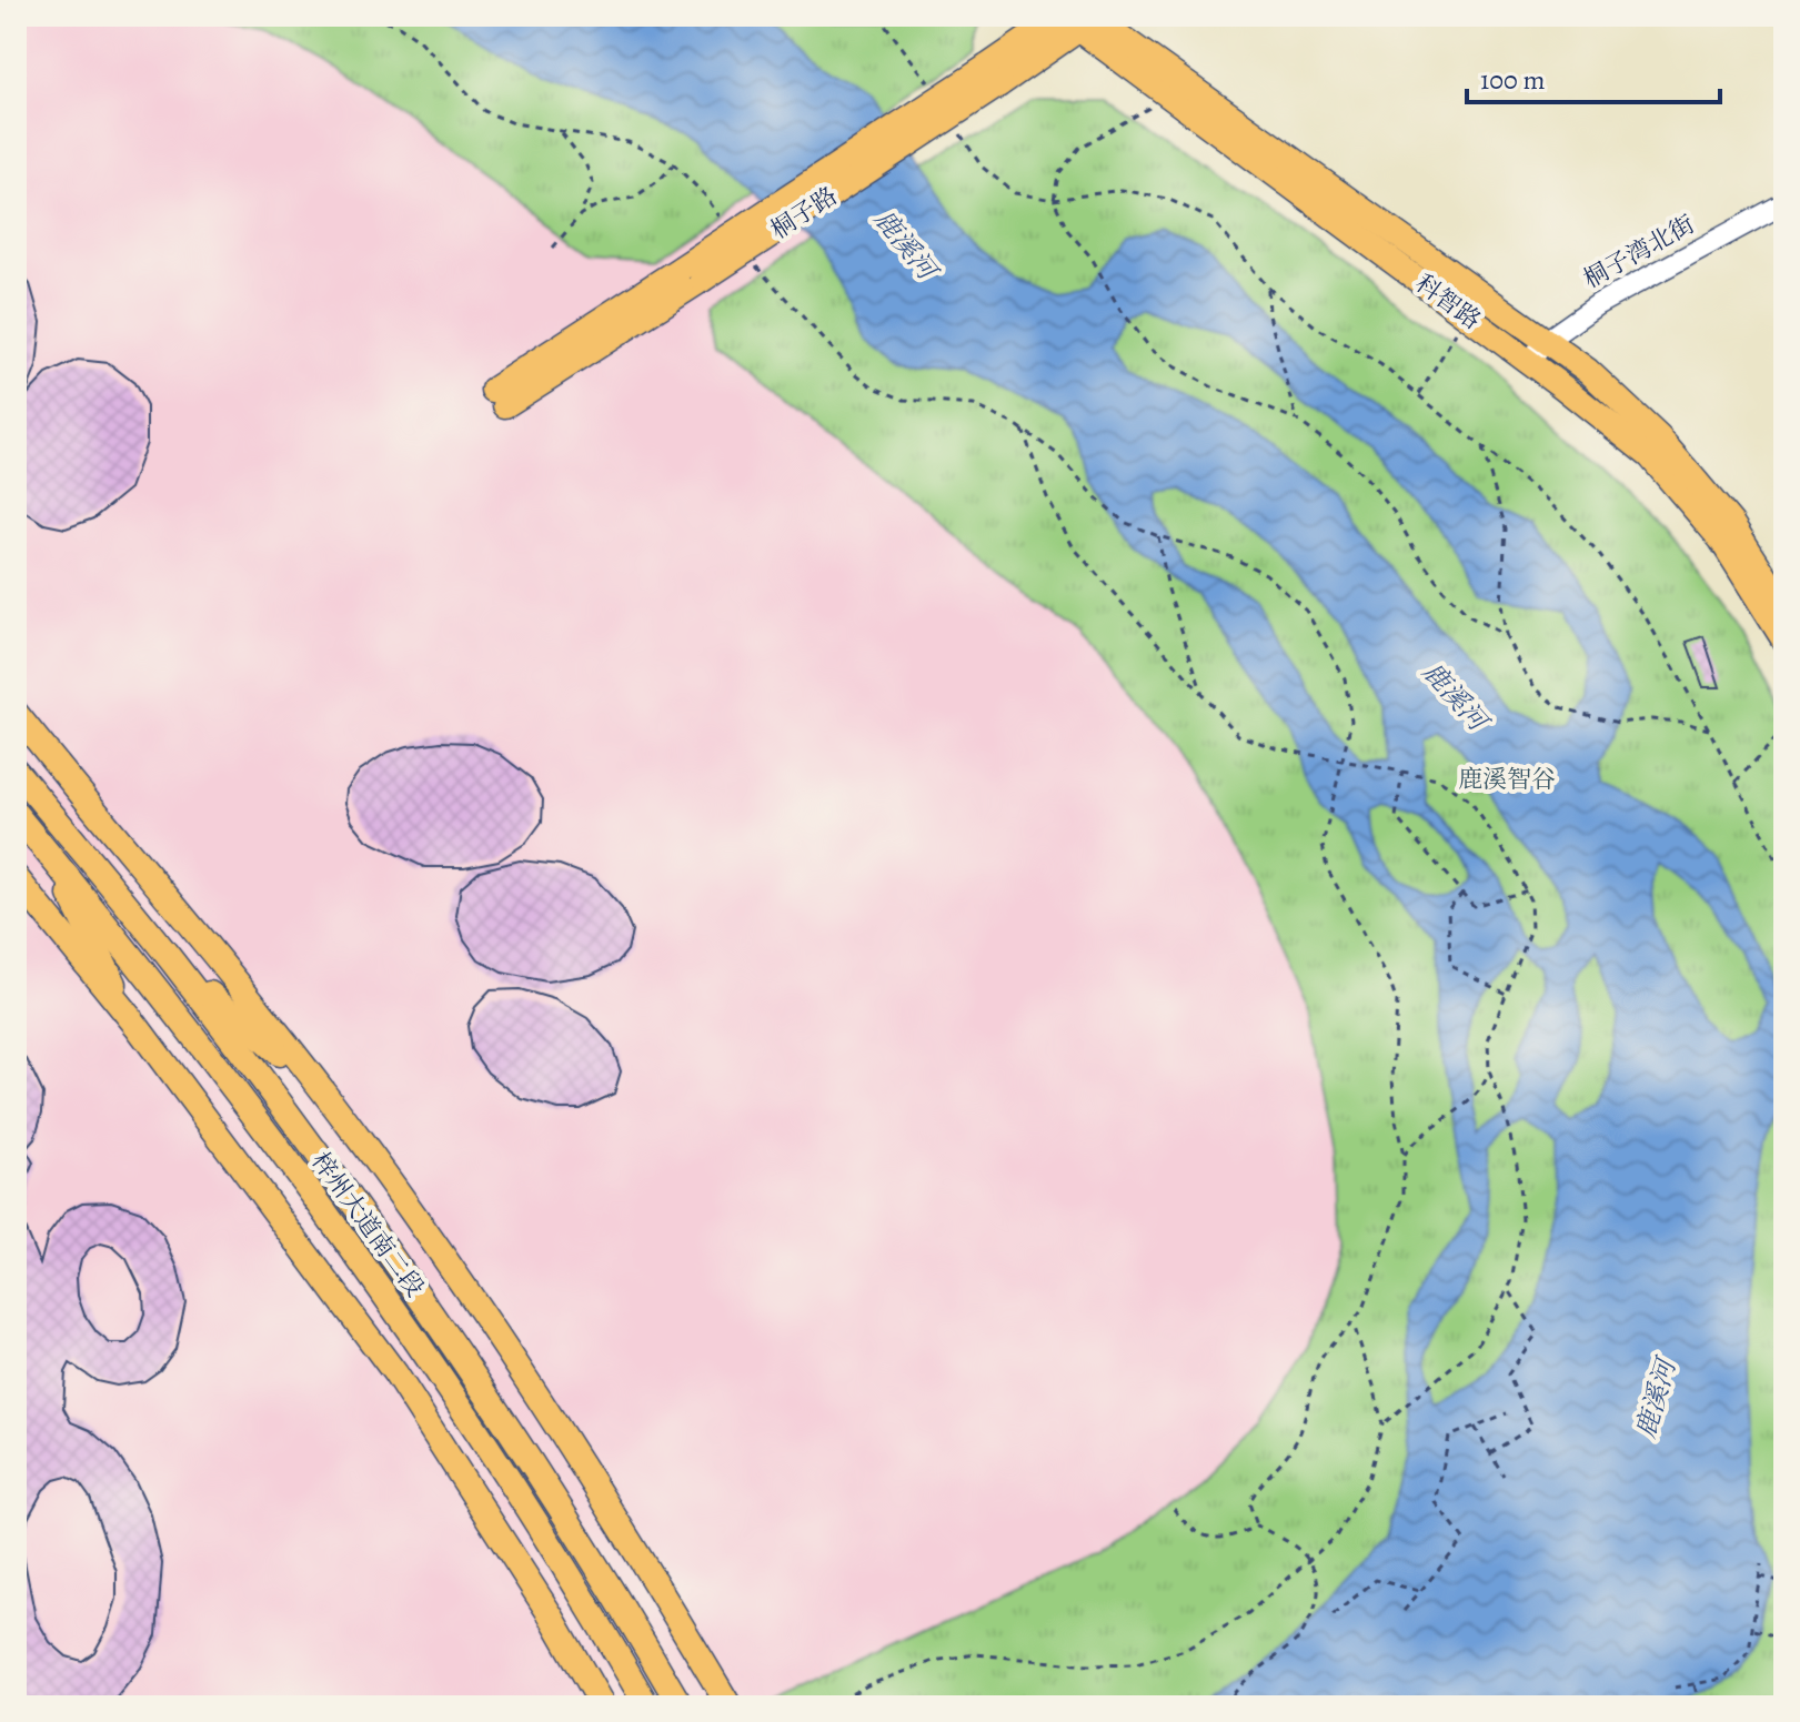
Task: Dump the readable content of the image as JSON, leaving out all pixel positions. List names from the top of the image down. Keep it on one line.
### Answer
{"streets":{"main road":["桐子路","科智路","梓州大道南二段"],"street":["桐子湾北街"]},"crossings":[["桐子路","科智路"],["桐子湾北街","科智路"]],"water":["鹿溪河"],"parks":["鹿溪智谷"],"scale_bar":"100 m"}
